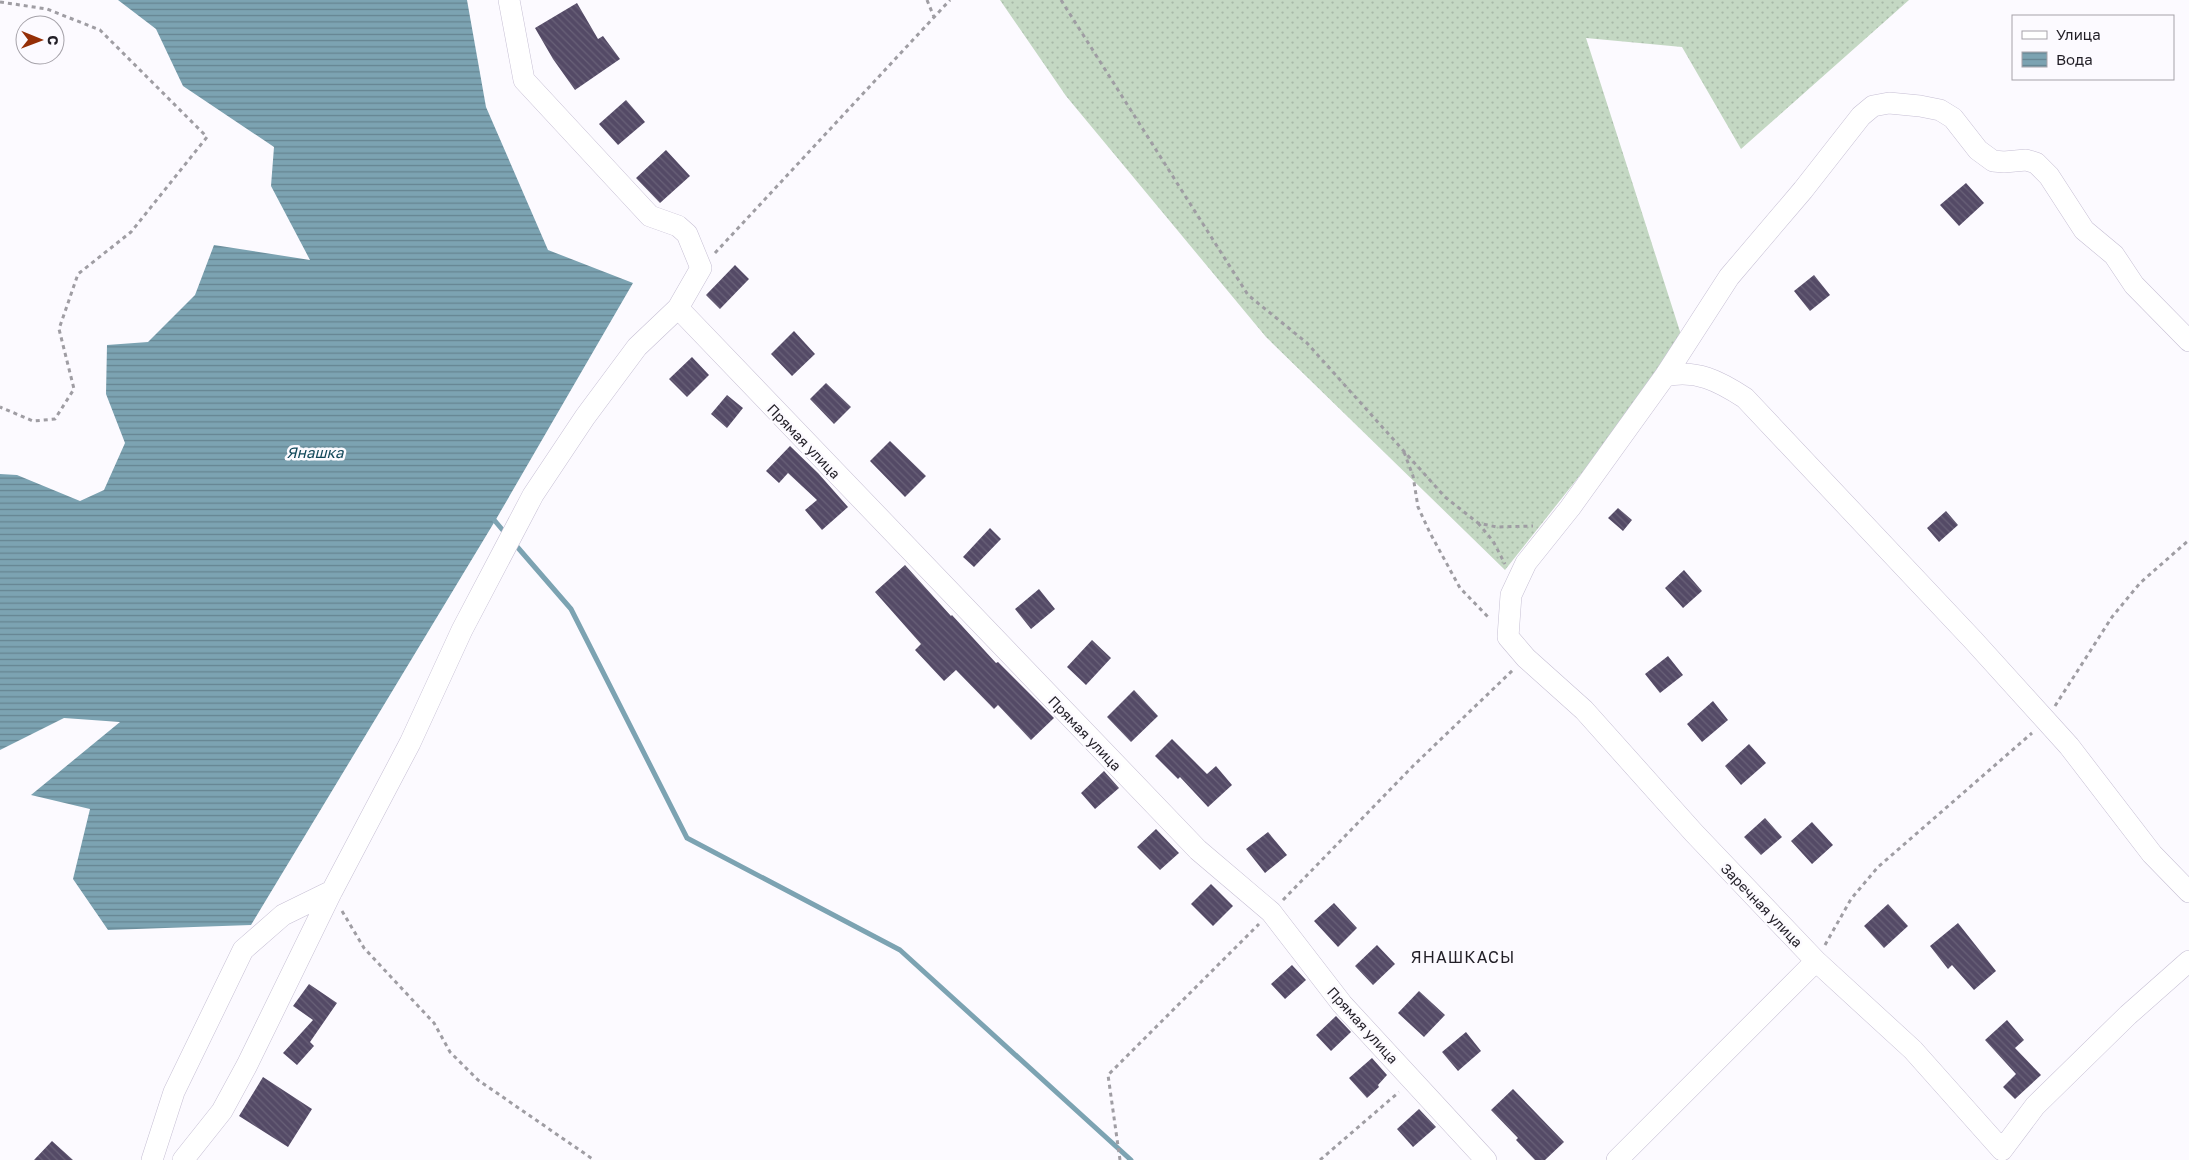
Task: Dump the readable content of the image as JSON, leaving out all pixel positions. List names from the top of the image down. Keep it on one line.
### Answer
{"streets":{"street":["Прямая улица","Заречная улица"]},"districts":["ЯНАШКАСЫ"],"water":["Янашка"],"legend":["Улица","Вода"],"north":"right"}
